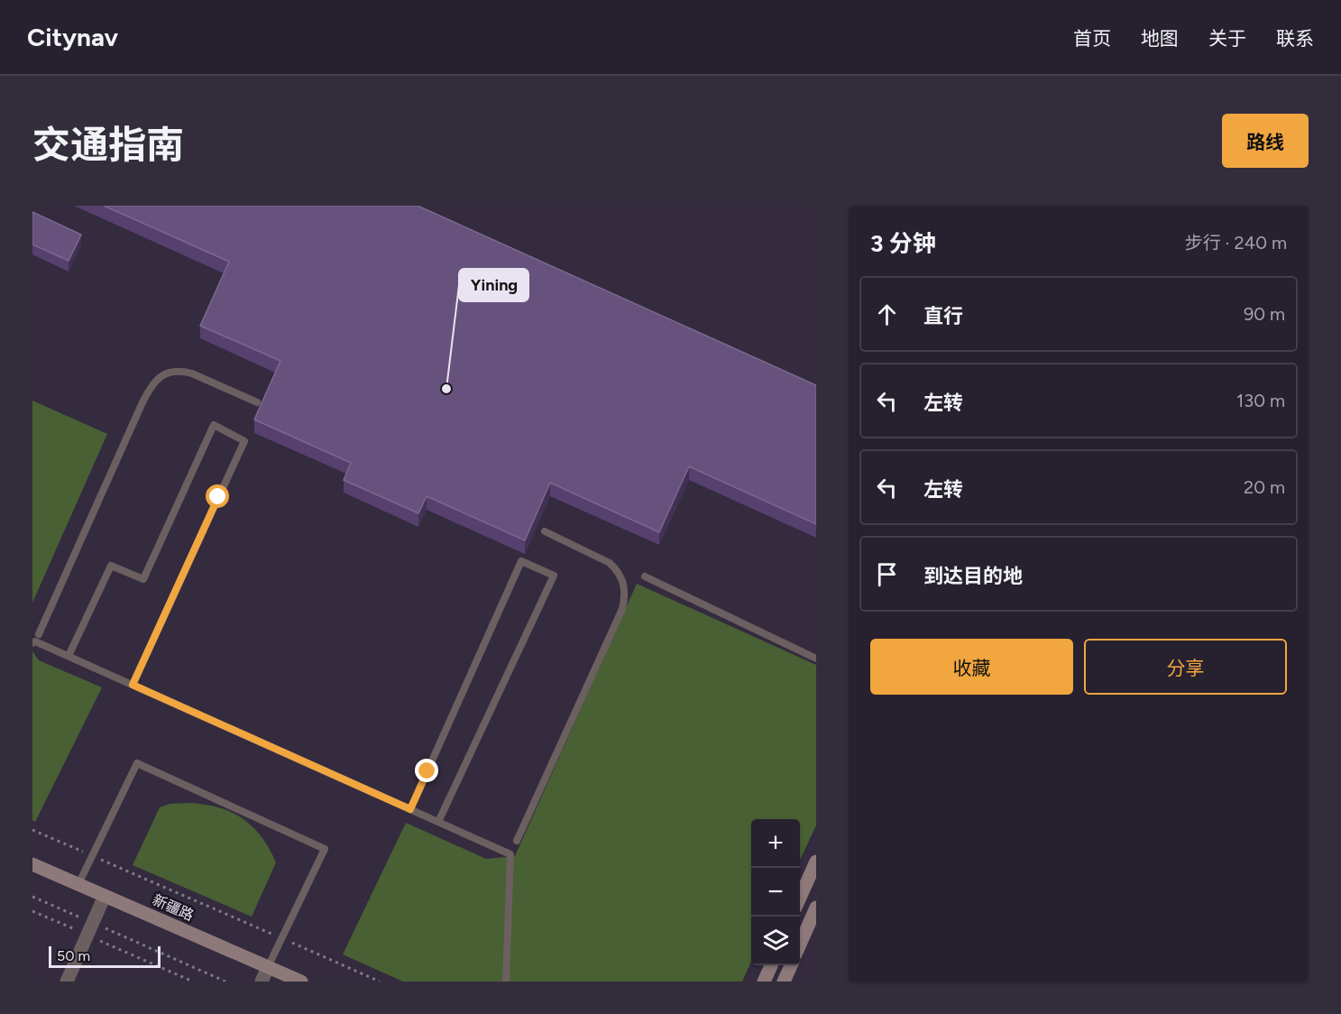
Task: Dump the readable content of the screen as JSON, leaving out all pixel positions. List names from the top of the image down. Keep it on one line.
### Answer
{"streets":{"street":["新疆路"]},"places":["Yining"],"scale_bar":"50 m","page":{"header":"Citynav","nav":["首页","地图","关于","联系"],"title":"交通指南","buttons":["路线",["收藏","分享"]],"heading":["3 分钟","步行 · 240 m"],"list":[["直行","90 m"],["左转","130 m"],["左转","20 m"],"到达目的地"],"map_buttons":["+","−"],"scale":"50 m"}}
